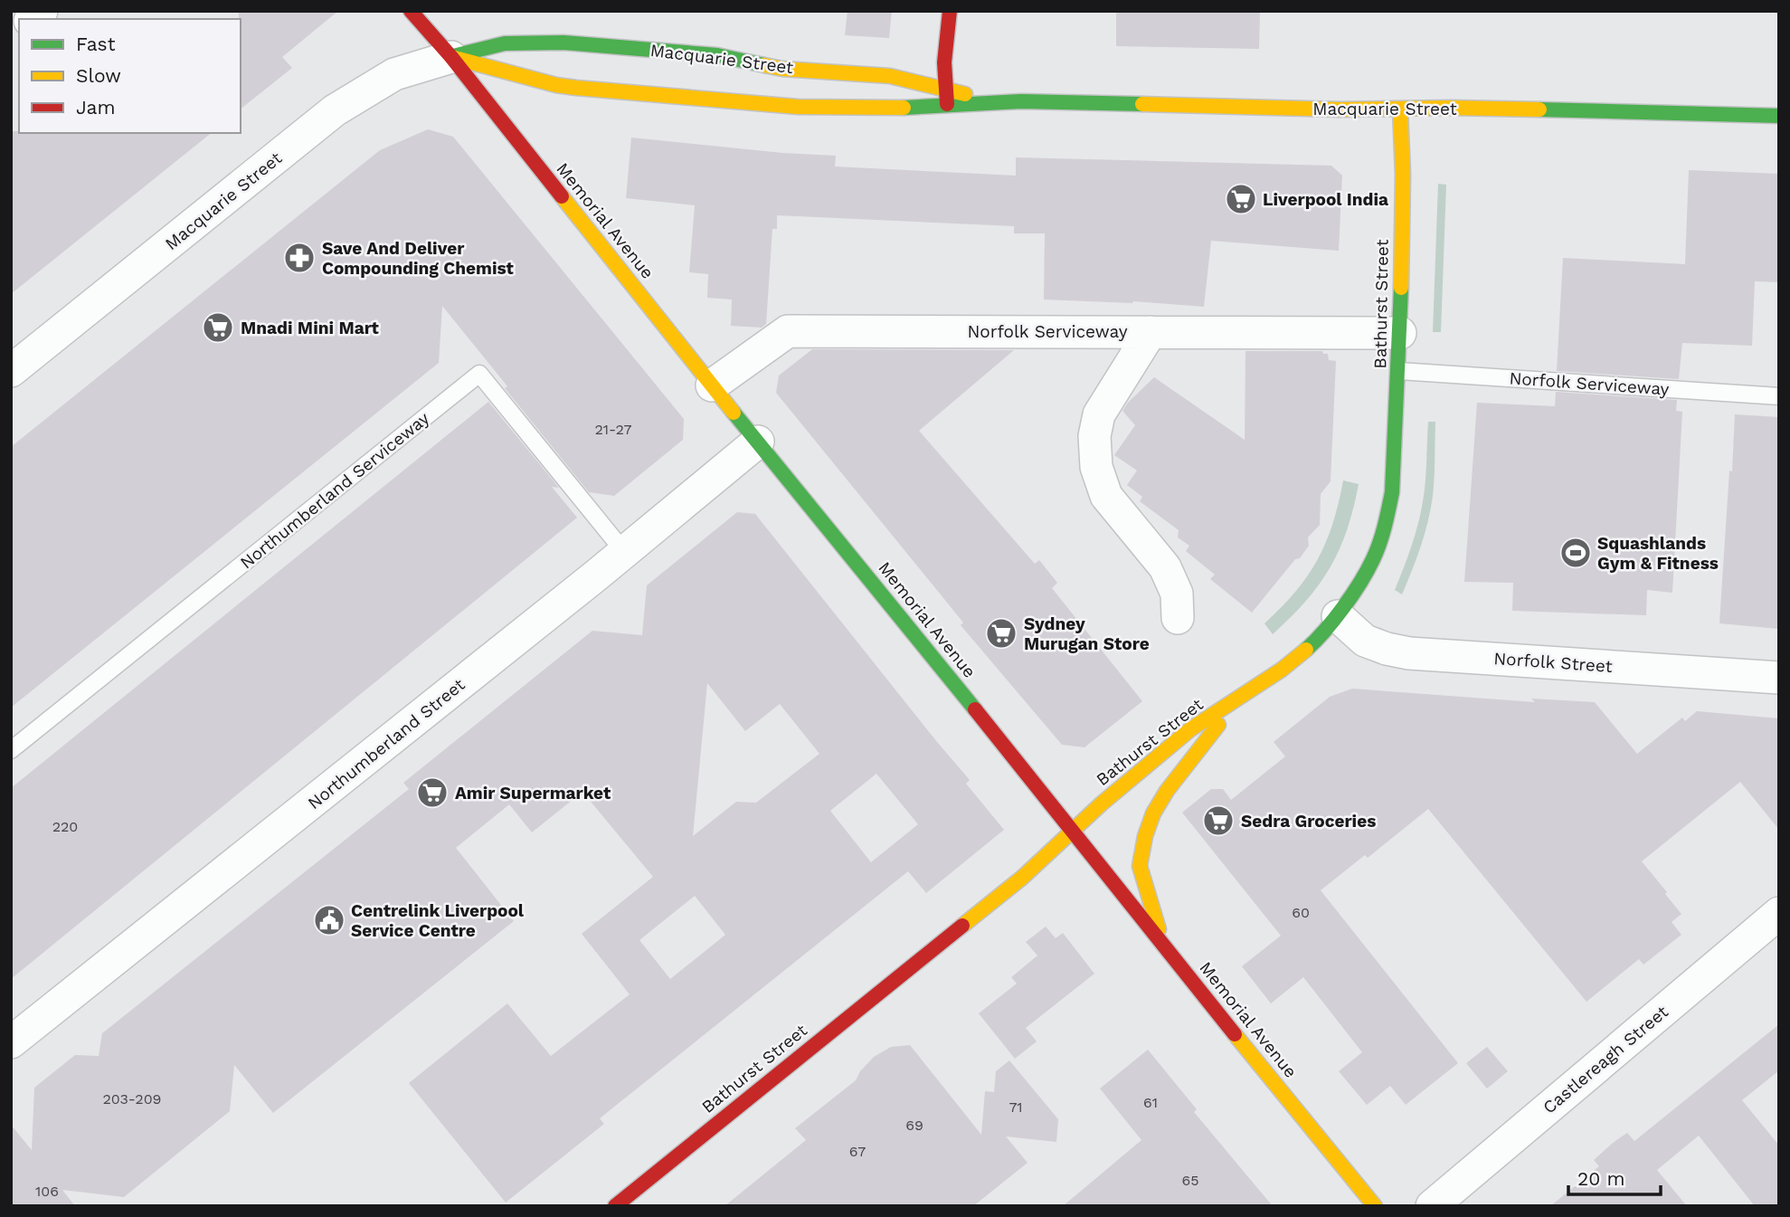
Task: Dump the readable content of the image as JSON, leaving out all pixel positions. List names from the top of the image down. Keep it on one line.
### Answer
{"streets":{"street":["Macquarie Street","Memorial Avenue","Bathurst Street","Norfolk Serviceway","Norfolk Street","Northumberland Street","Castlereagh Street"],"lane":["Northumberland Serviceway"]},"crossings":[["Macquarie Street","Memorial Avenue"],["Macquarie Street","Bathurst Street"],["Memorial Avenue","Bathurst Street"],["Memorial Avenue","Norfolk Serviceway"],["Memorial Avenue","Northumberland Street"],["Bathurst Street","Norfolk Serviceway"],["Bathurst Street","Norfolk Street"],["Northumberland Serviceway","Northumberland Street"]],"places":{"supermarket":["Liverpool India","Mnadi Mini Mart","Sydney Murugan Store","Amir Supermarket","Sedra Groceries"],"pharmacy":["Save And Deliver Compounding Chemist"],"sports":["Squashlands Gym & Fitness"],"public building":["Centrelink Liverpool Service Centre"]},"house_numbers":["21-27","220","60","203-209","61","71","69","67","65","106"],"legend":["Fast","Slow","Jam"],"scale_bar":"20 m"}
